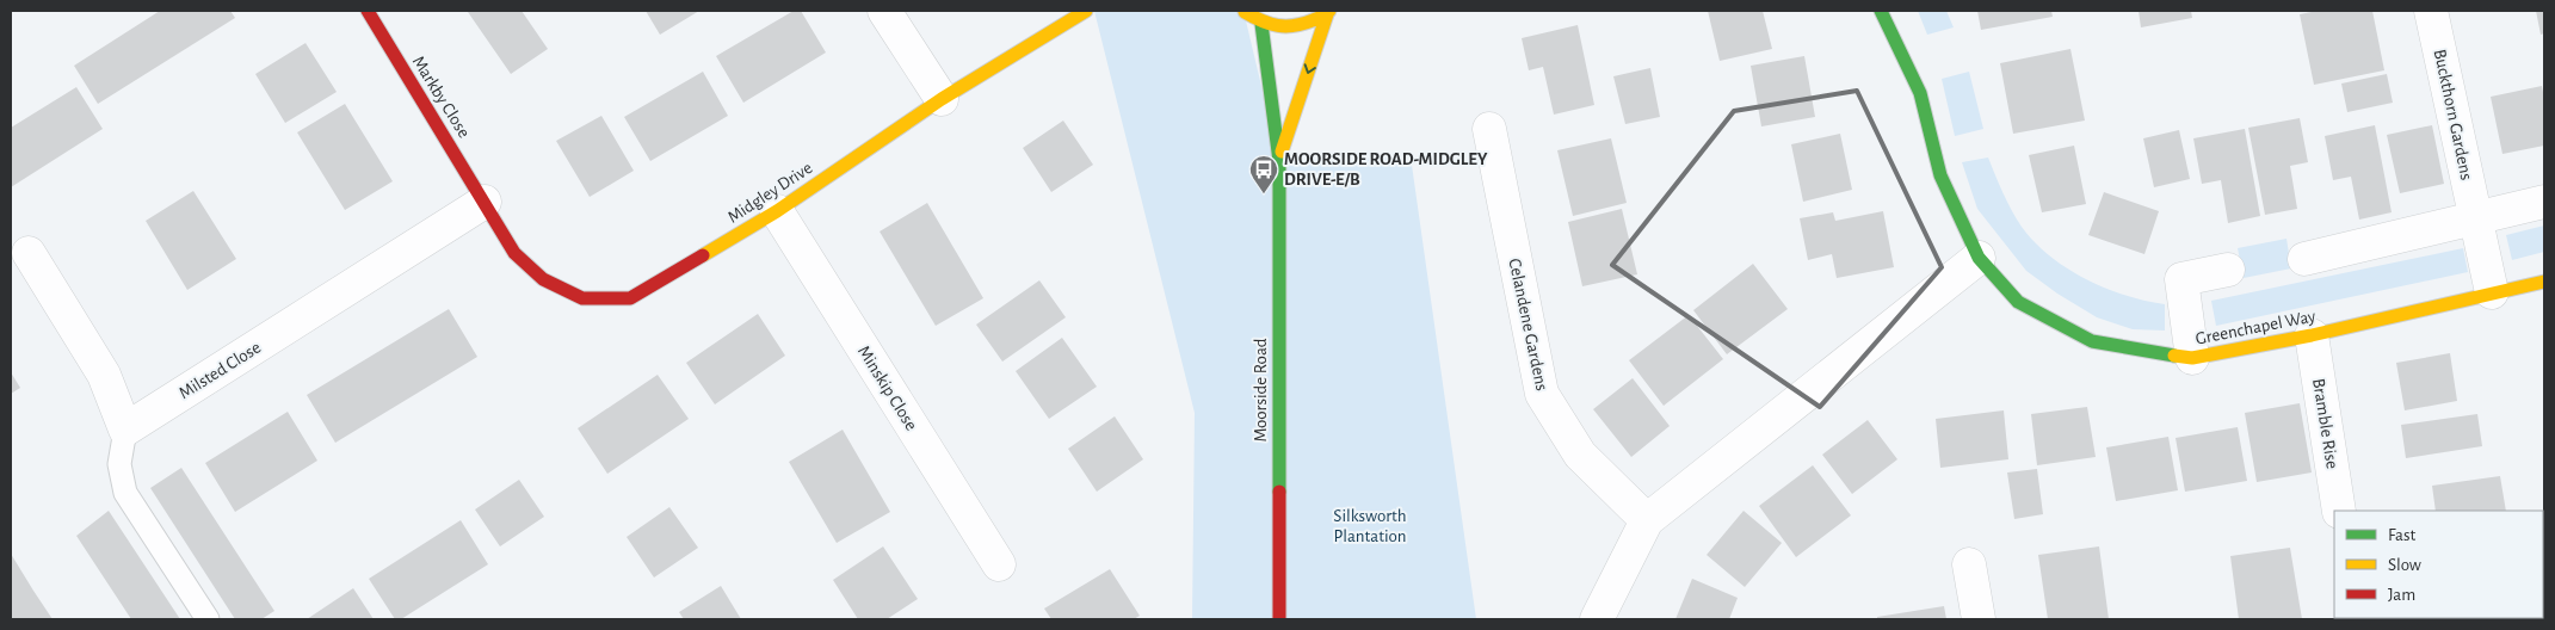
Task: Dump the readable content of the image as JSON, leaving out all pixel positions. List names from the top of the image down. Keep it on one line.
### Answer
{"streets":{"street":["Markby Close","Buckthorn Gardens","Midgley Drive","Celandene Gardens","Greenchapel Way","Milsted Close","Minskip Close","Moorside Road","Bramble Rise"]},"crossings":[["Markby Close","Midgley Drive"],["Markby Close","Milsted Close"],["Buckthorn Gardens","Greenchapel Way"],["Midgley Drive","Milsted Close"],["Midgley Drive","Minskip Close"],["Greenchapel Way","Bramble Rise"]],"parks":["Silksworth Plantation"],"places":{"bus stop":["MOORSIDE ROAD-MIDGLEY DRIVE-E/B"]},"legend":["Fast","Slow","Jam"]}
